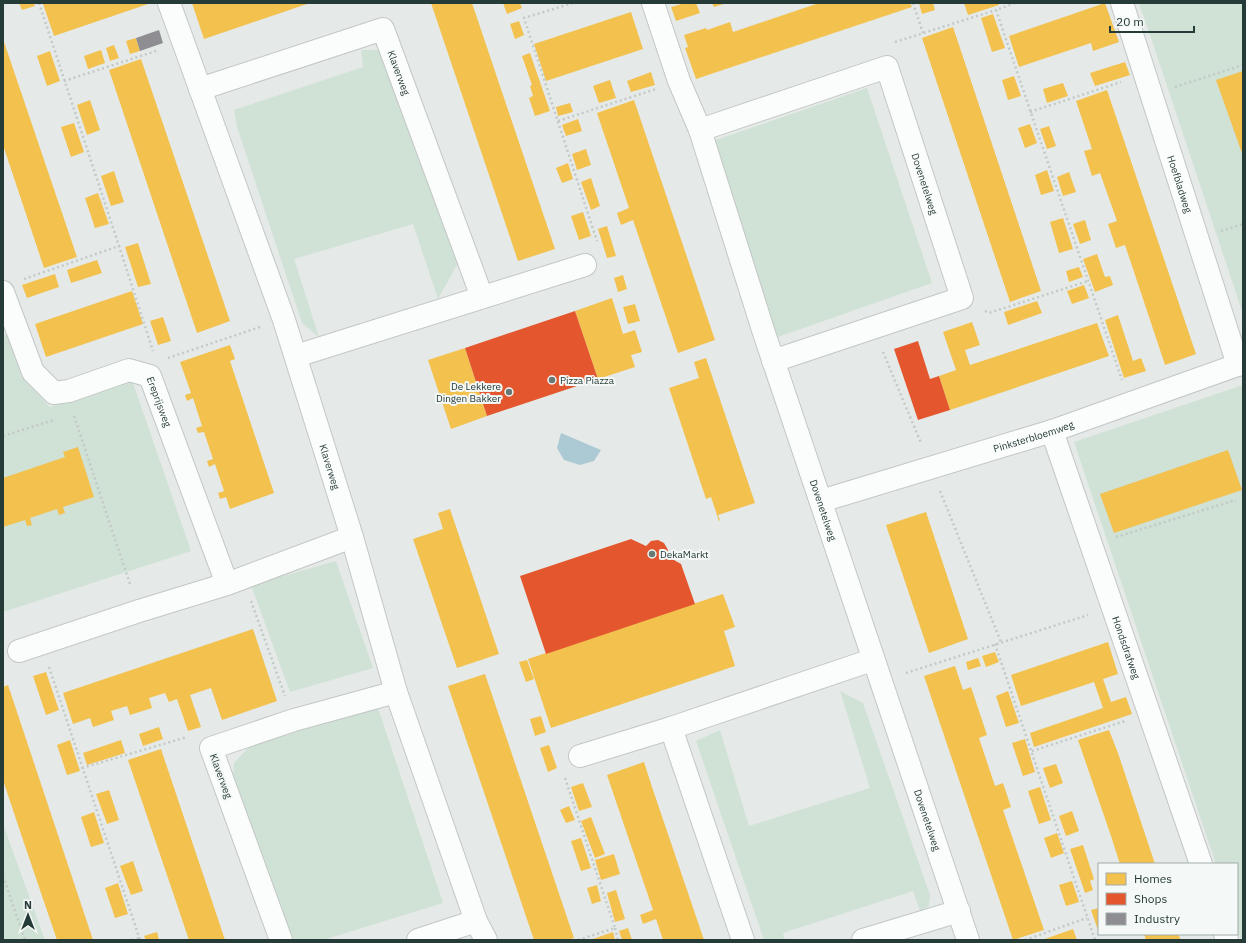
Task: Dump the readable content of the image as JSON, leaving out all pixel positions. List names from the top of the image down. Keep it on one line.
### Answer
{"streets":{"street":["Klaverweg","Dovenetelweg","Hoefbladweg","Ereprijsweg","Pinksterbloemweg","Hondsdrafweg"]},"crossings":[["Dovenetelweg","Pinksterbloemweg"],["Hoefbladweg","Pinksterbloemweg"],["Pinksterbloemweg","Hondsdrafweg"]],"places":["Pizza Piazza","De Lekkere Dingen Bakker","DekaMarkt"],"legend":["Homes","Shops","Industry"],"scale_bar":"20 m","north":"top"}
